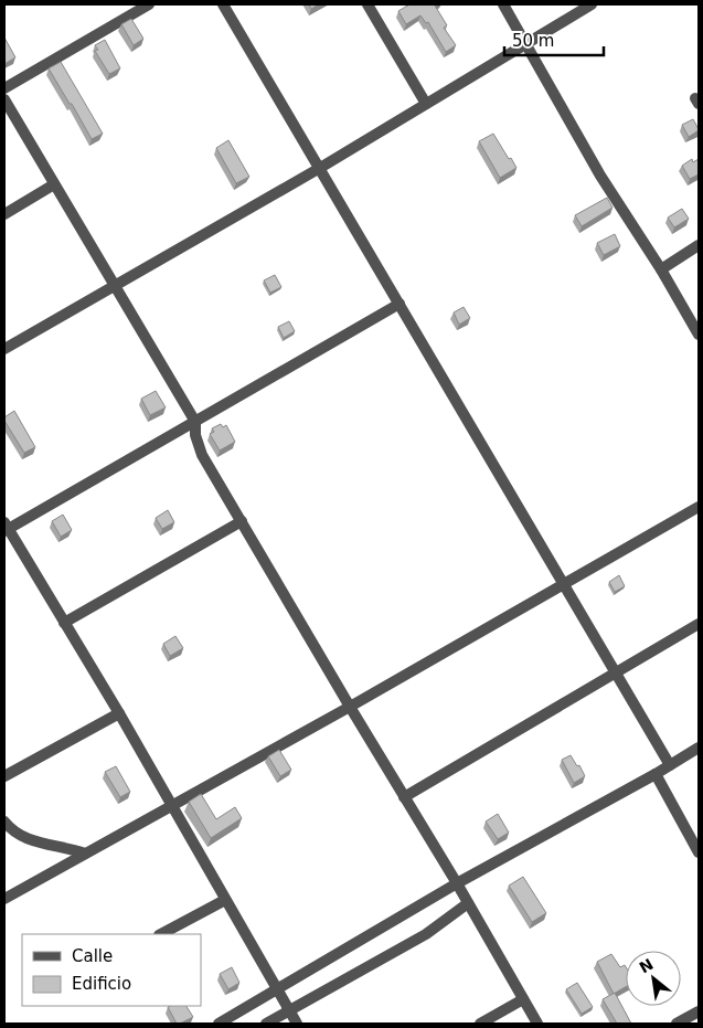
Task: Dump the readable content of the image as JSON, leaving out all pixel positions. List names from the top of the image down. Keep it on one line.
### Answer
{"legend":["Calle","Edificio"],"scale_bar":"50 m","north":"top left"}
